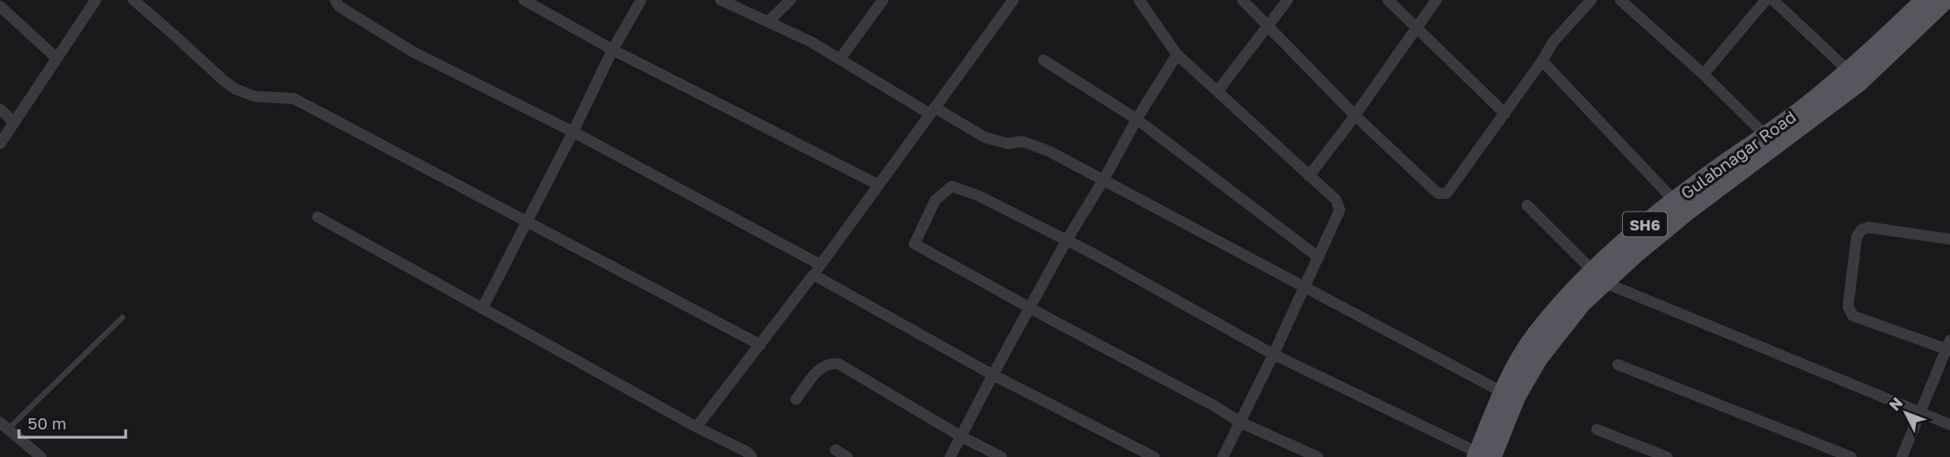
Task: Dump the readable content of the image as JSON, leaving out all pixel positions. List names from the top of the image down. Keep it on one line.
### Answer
{"streets":{"main road":["Gulabnagar Road","SH6"]},"crossings":[["Gulabnagar Road","SH6"]],"scale_bar":"50 m","north":"top left"}
